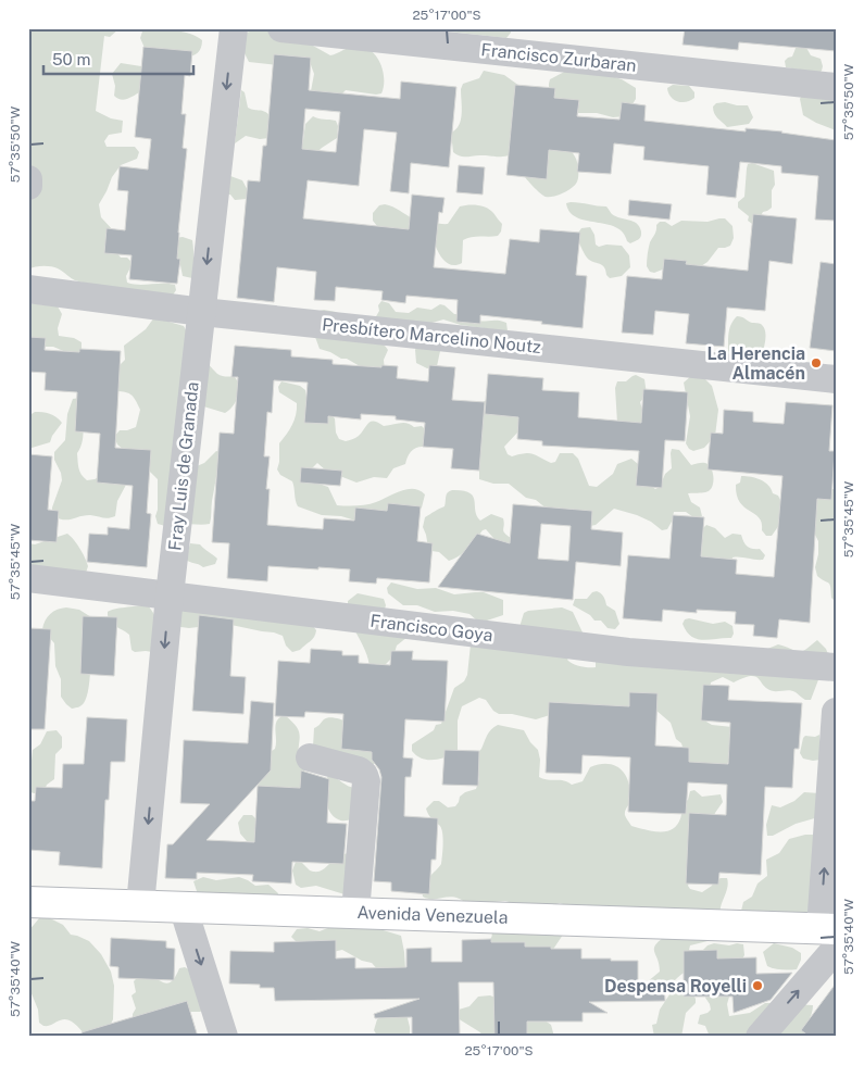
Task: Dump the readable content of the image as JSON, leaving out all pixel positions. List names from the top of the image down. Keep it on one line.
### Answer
{"streets":{"main road":["Avenida Venezuela"],"street":["Francisco Zurbaran","Presbítero Marcelino Noutz","Fray Luis de Granada","Francisco Goya"]},"crossings":[["Presbítero Marcelino Noutz","Fray Luis de Granada"],["Fray Luis de Granada","Francisco Goya"],["Fray Luis de Granada","Avenida Venezuela"]],"one_way":["Fray Luis de Granada"],"places":["La Herencia Almacén","Despensa Royelli"],"scale_bar":"50 m","coordinates":["25°17'00\"S","57°35'50\"W","57°35'45\"W","57°35'40\"W"]}
